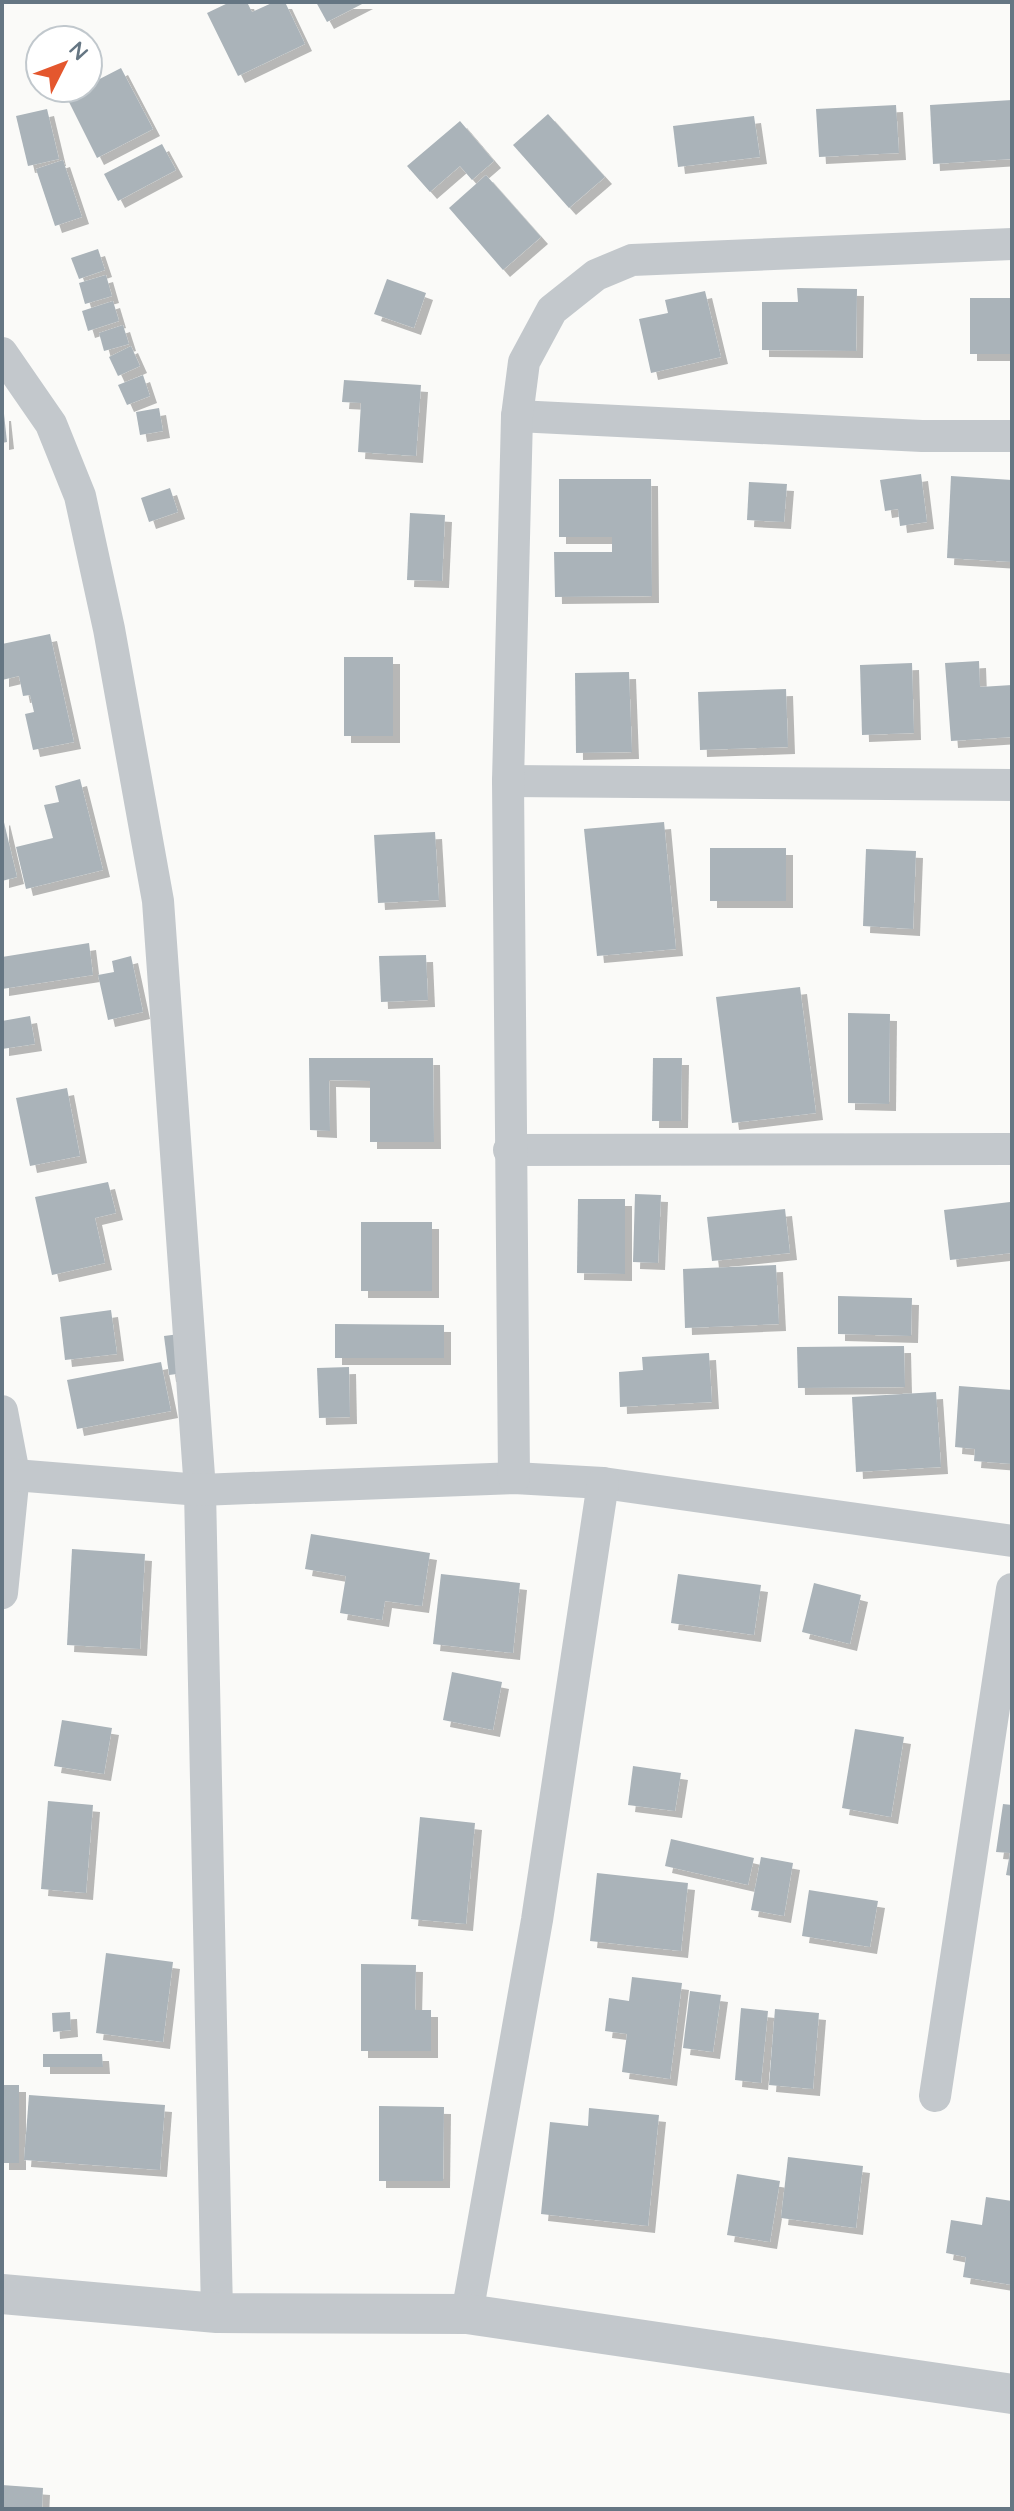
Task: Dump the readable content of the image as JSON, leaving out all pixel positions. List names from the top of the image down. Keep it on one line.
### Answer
{"north":"top right"}
